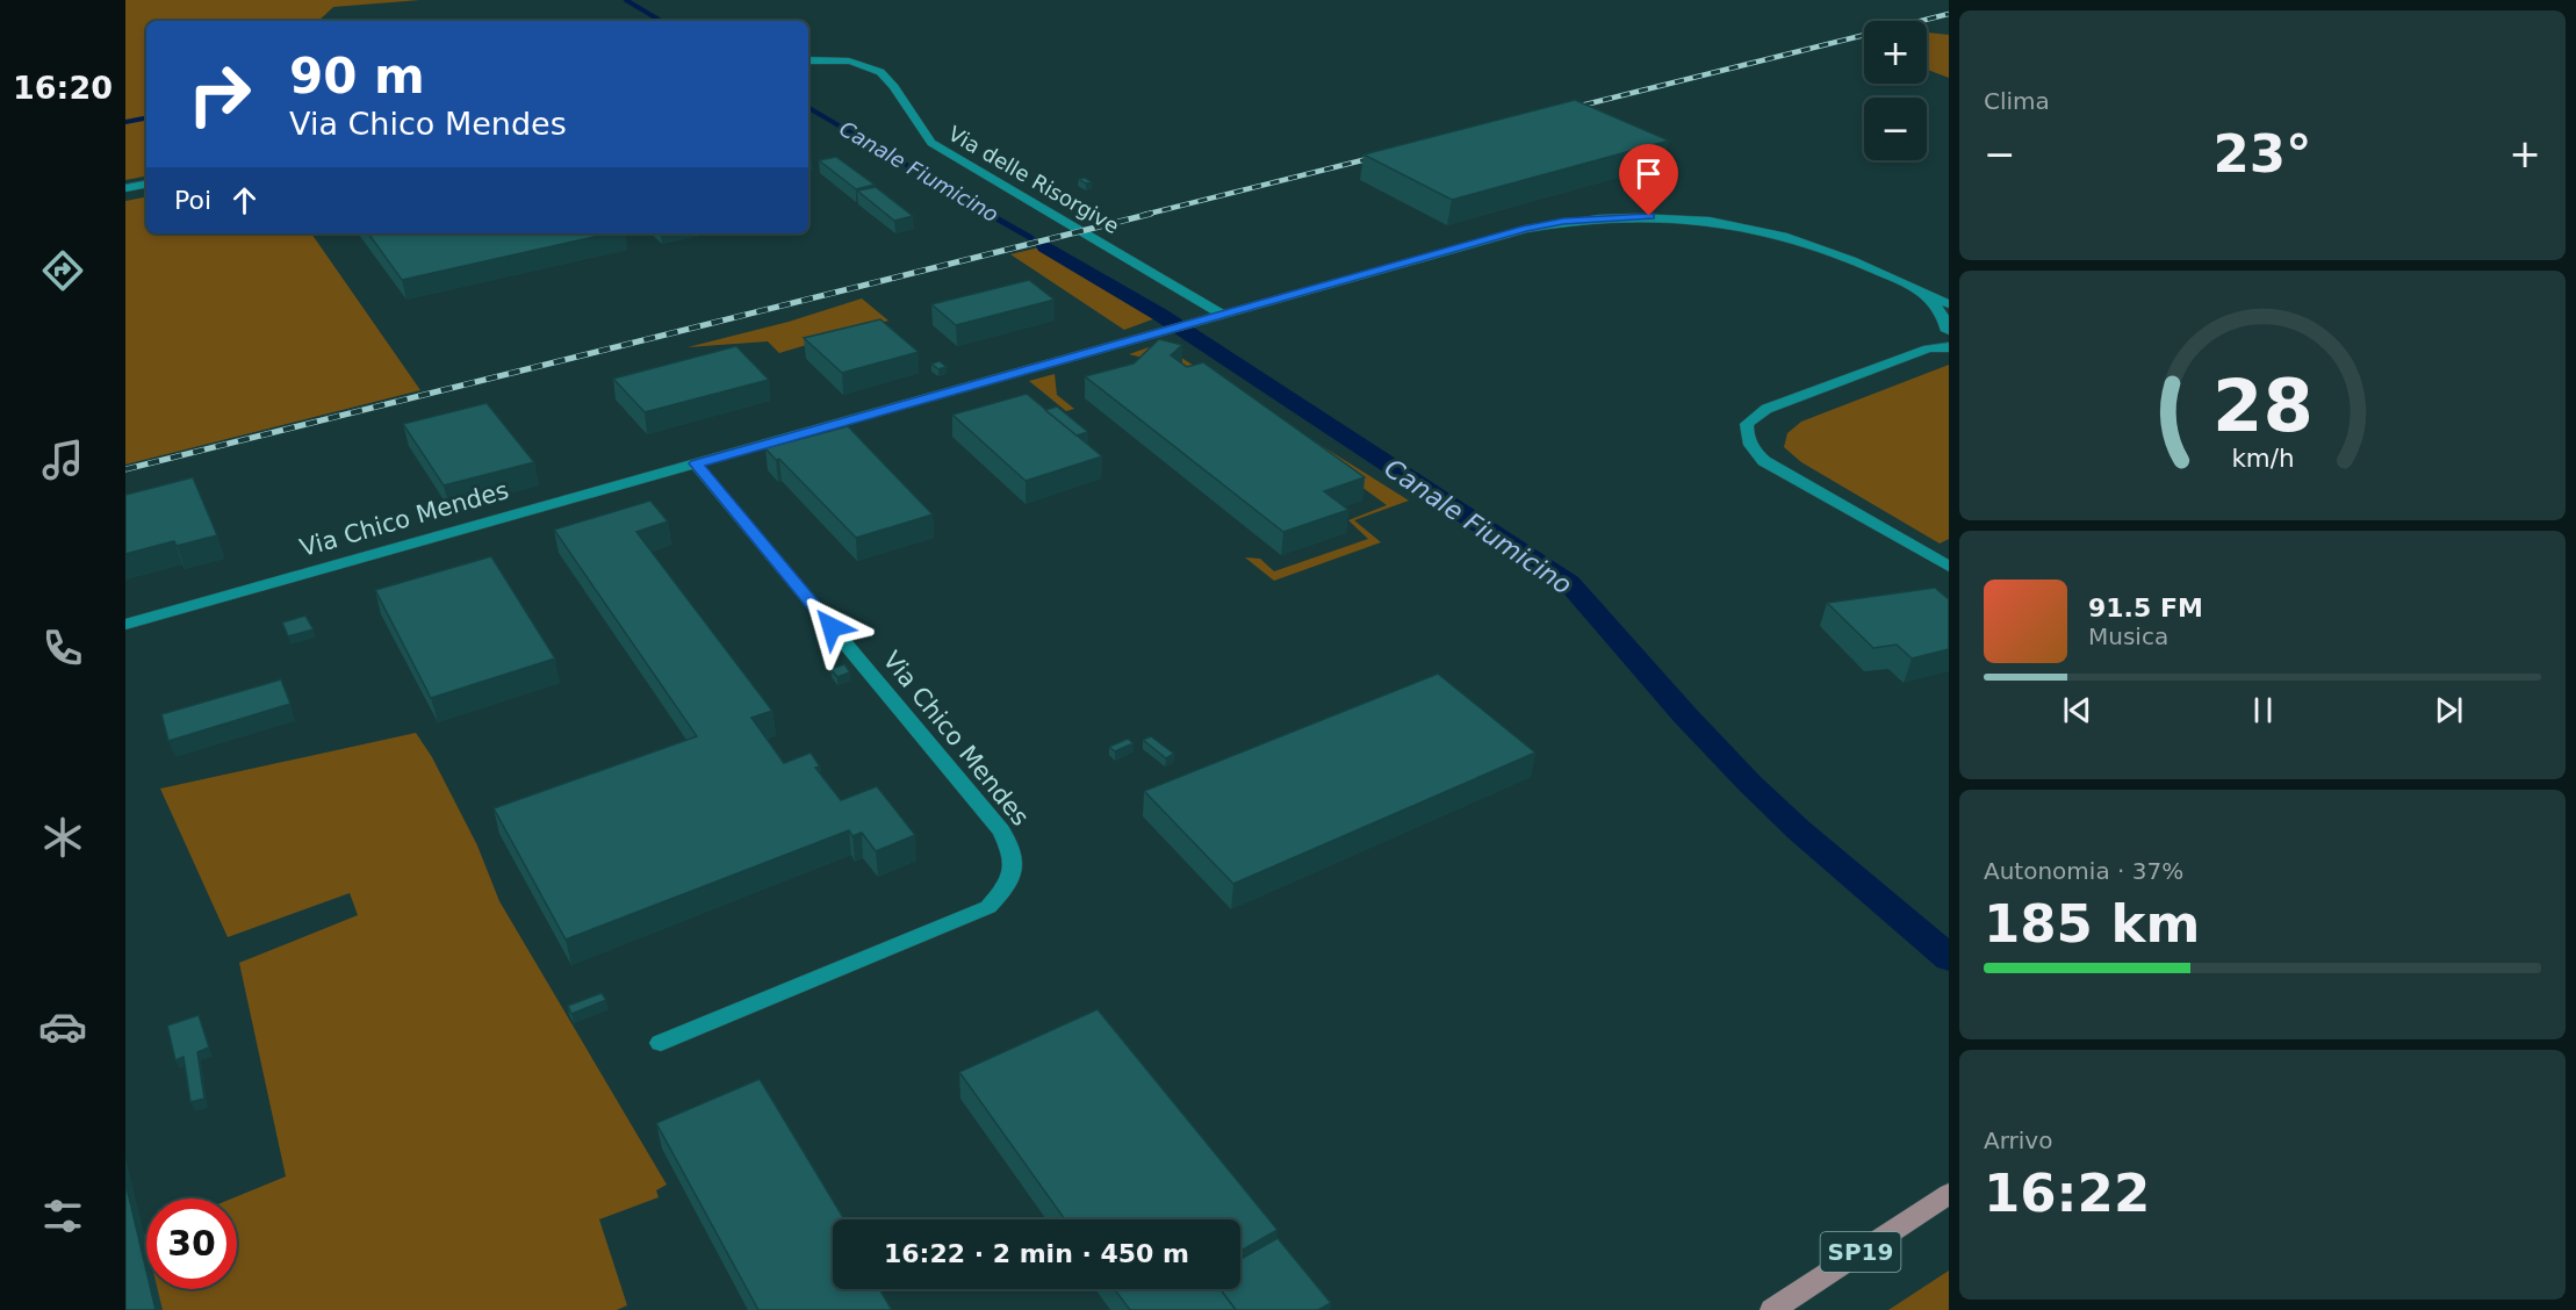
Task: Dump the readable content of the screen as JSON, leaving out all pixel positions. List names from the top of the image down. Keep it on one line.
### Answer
{"streets":{"main road":["SP19"],"street":["Via delle Risorgive","Via Chico Mendes"]},"crossings":[["Via delle Risorgive","Via Chico Mendes"]],"water":["Canale Fiumicino"],"page":{"tabs":"16:20","tile":["Clima",["Autonomia · 37%","185 km"],["Arrivo","16:22"]],"map_buttons":["+","−"],"turn":["90 m","Via Chico Mendes"],"heat":["−","23°","+"],"then":"Poi","song":["91.5 FM","Musica"],"limit":"30","trip":"16:22 · 2 min · 450 m","gauge":["28","km/h"]}}
